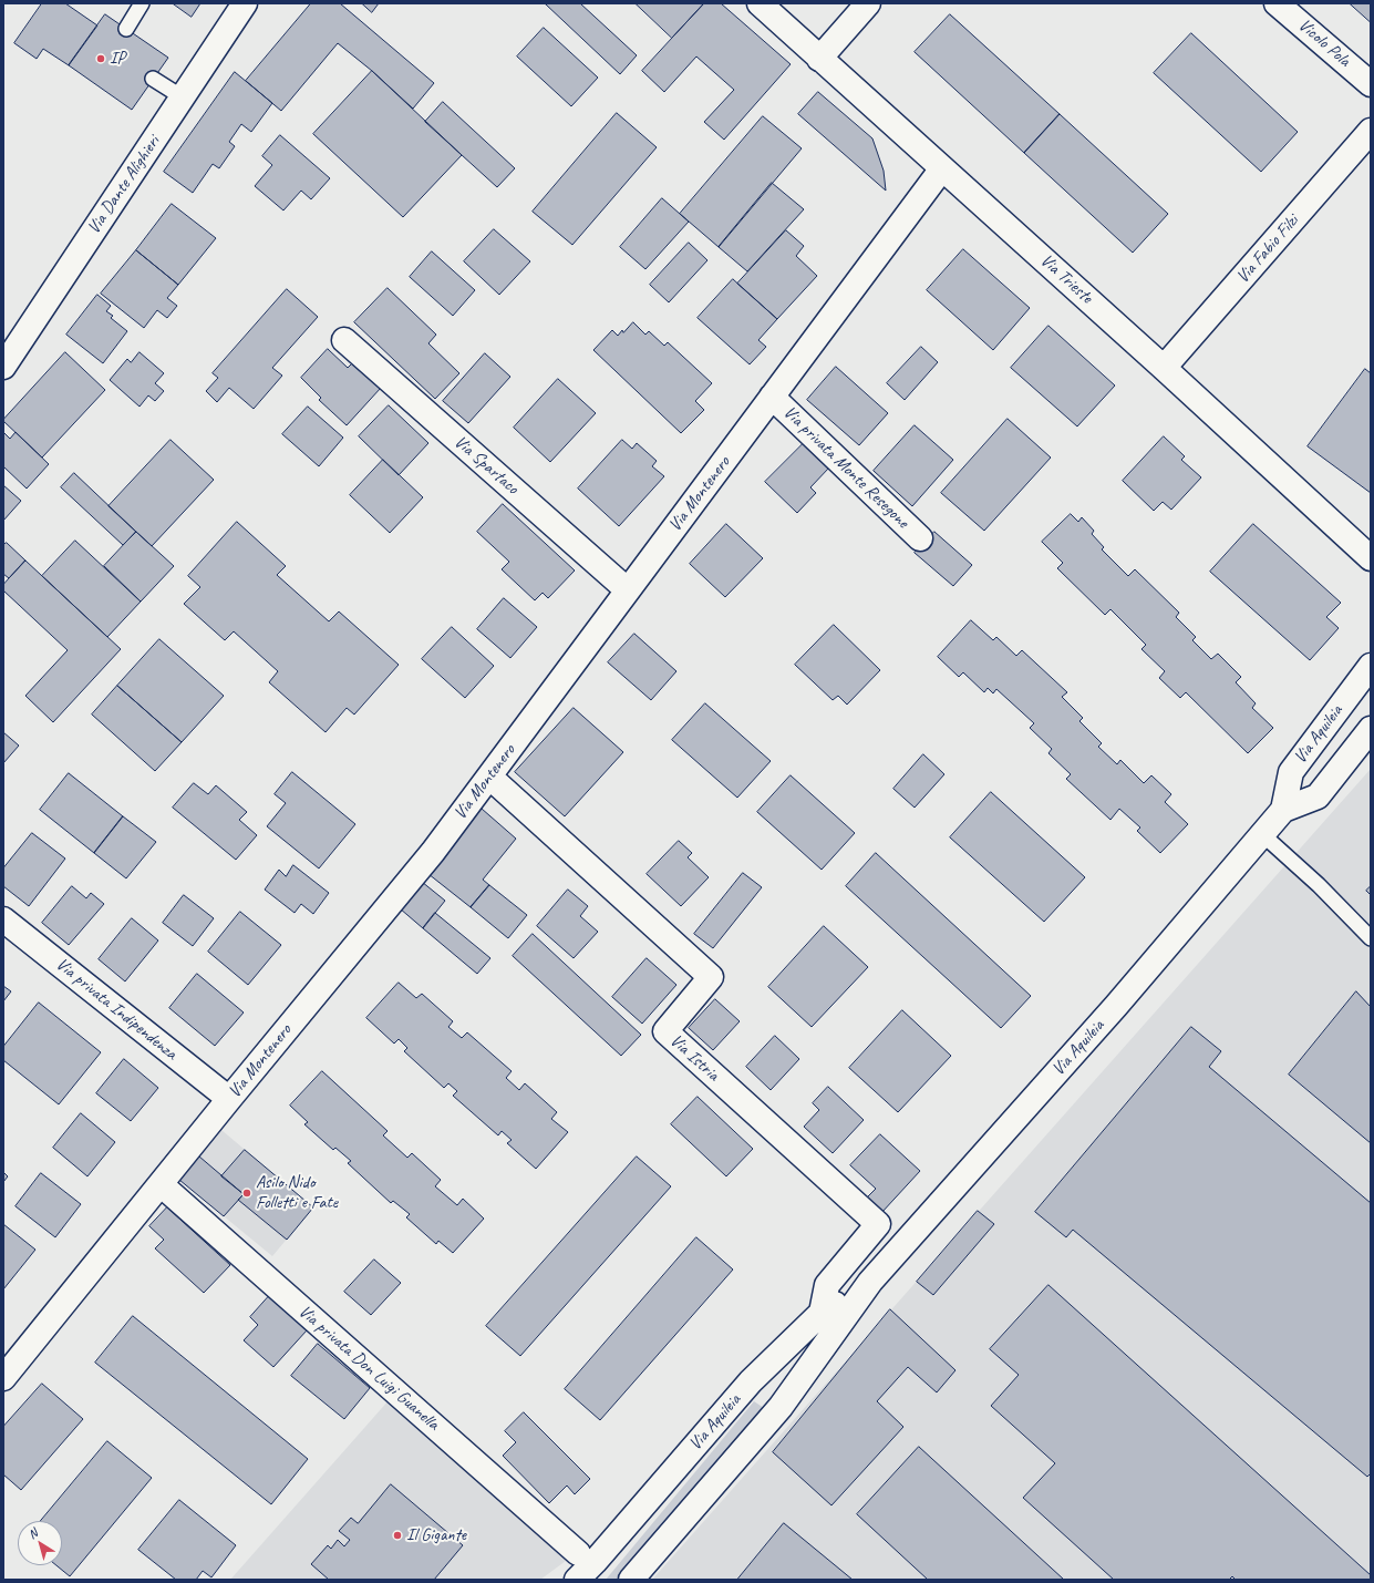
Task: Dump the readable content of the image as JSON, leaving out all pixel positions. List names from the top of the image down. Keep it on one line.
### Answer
{"streets":{"street":["Vicolo Pola","Via Dante Alighieri","Via Fabio Filzi","Via Trieste","Via Spartaco","Via privata Monte Resegone","Via Montenero","Via Aquileia","Via privata Indipendenza","Via Istria","Via privata Don Luigi Guanella"]},"crossings":[["Via Fabio Filzi","Via Trieste"],["Via Trieste","Via Montenero"],["Via Spartaco","Via Montenero"],["Via privata Monte Resegone","Via Montenero"],["Via Montenero","Via privata Indipendenza"],["Via Montenero","Via Istria"],["Via Montenero","Via privata Don Luigi Guanella"],["Via Aquileia","Via Istria"]],"places":["IP","Asilo Nido Folletti e Fate","Il Gigante"],"north":"top left"}
